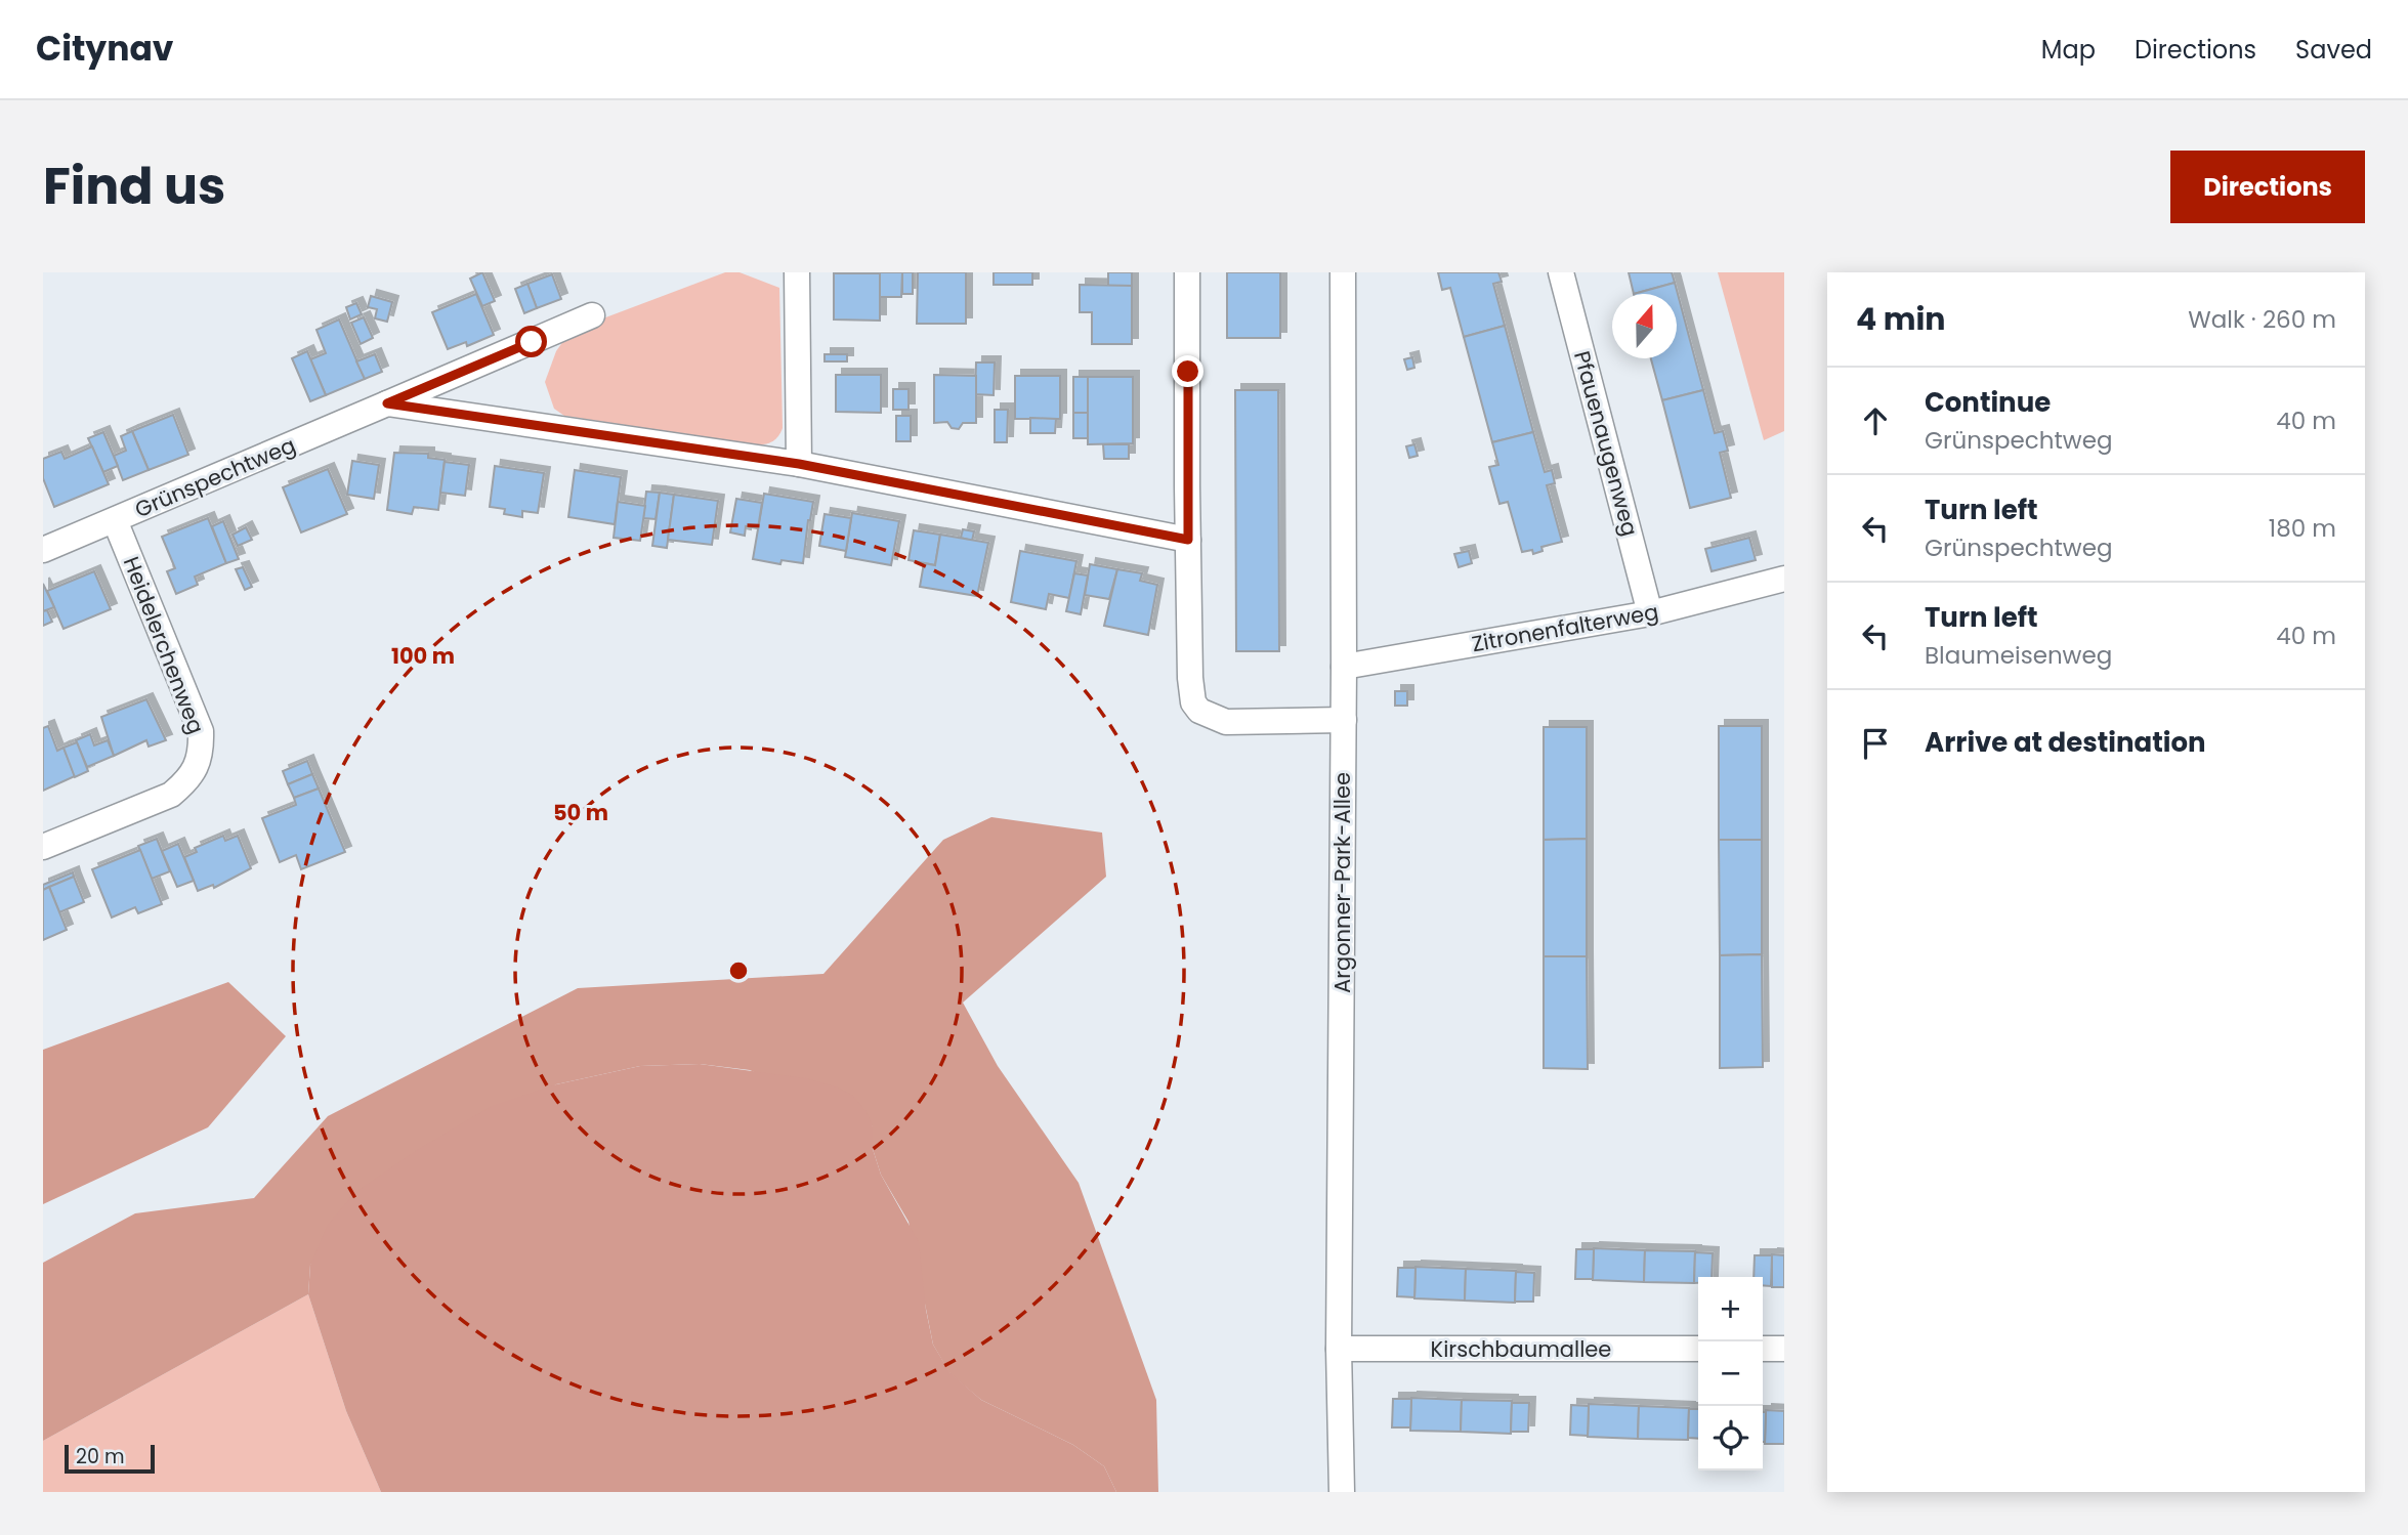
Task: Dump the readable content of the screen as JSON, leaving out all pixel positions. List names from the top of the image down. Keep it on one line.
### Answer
{"streets":{"street":["Pfauenaugenweg","Grünspechtweg","Zitronenfalterweg","Heidelerchenweg","Argonner-Park-Allee","Kirschbaumallee"]},"crossings":[["Pfauenaugenweg","Zitronenfalterweg"],["Grünspechtweg","Heidelerchenweg"],["Zitronenfalterweg","Argonner-Park-Allee"],["Argonner-Park-Allee","Kirschbaumallee"]],"scale_bar":"20 m","north":"top","page":{"header":"Citynav","nav":["Map","Directions","Saved"],"title":"Find us","buttons":"Directions","heading":["4 min","Walk · 260 m"],"list":[["Continue","Grünspechtweg","40 m"],["Turn left","Grünspechtweg","180 m"],["Turn left","Blaumeisenweg","40 m"],"Arrive at destination"],"map_buttons":["+","−"],"scale":"20 m"},"rings":["100 m","50 m"]}
